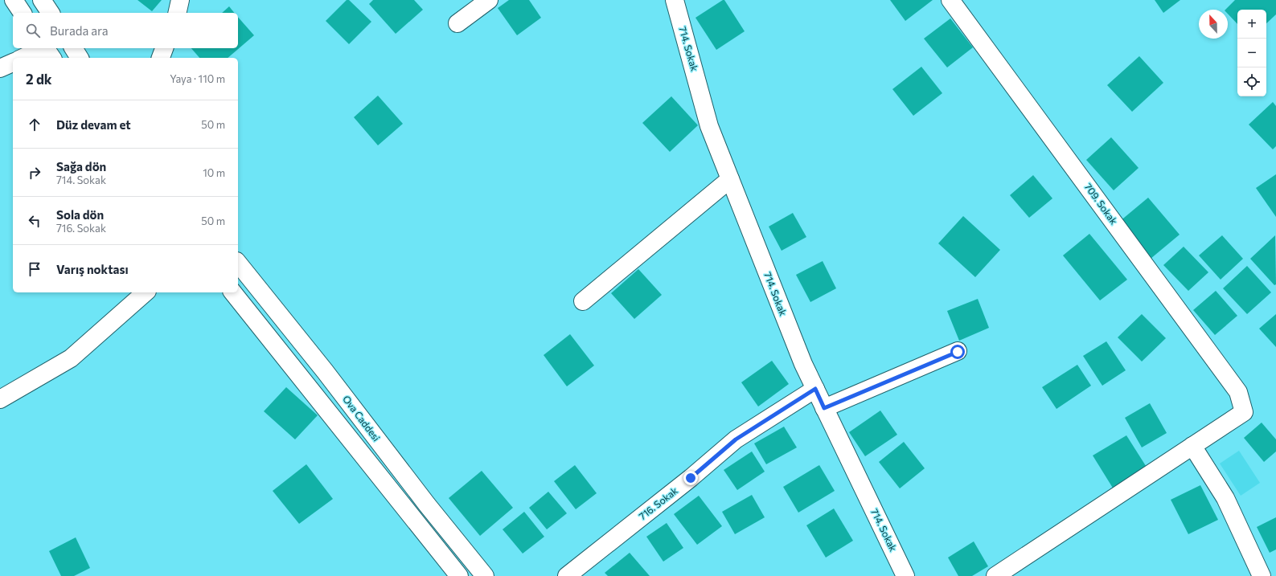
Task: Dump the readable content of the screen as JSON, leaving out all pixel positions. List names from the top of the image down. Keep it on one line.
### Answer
{"streets":{"street":["714. Sokak","709. Sokak","Ova Caddesi","716. Sokak"]},"crossings":[["714. Sokak","716. Sokak"]],"north":"top","page":{"map_buttons":["+","−"],"search":"Burada ara","heading":["2 dk","Yaya · 110 m"],"list":[["Düz devam et","50 m"],["Sağa dön","714. Sokak","10 m"],["Sola dön","716. Sokak","50 m"],"Varış noktası"]}}
